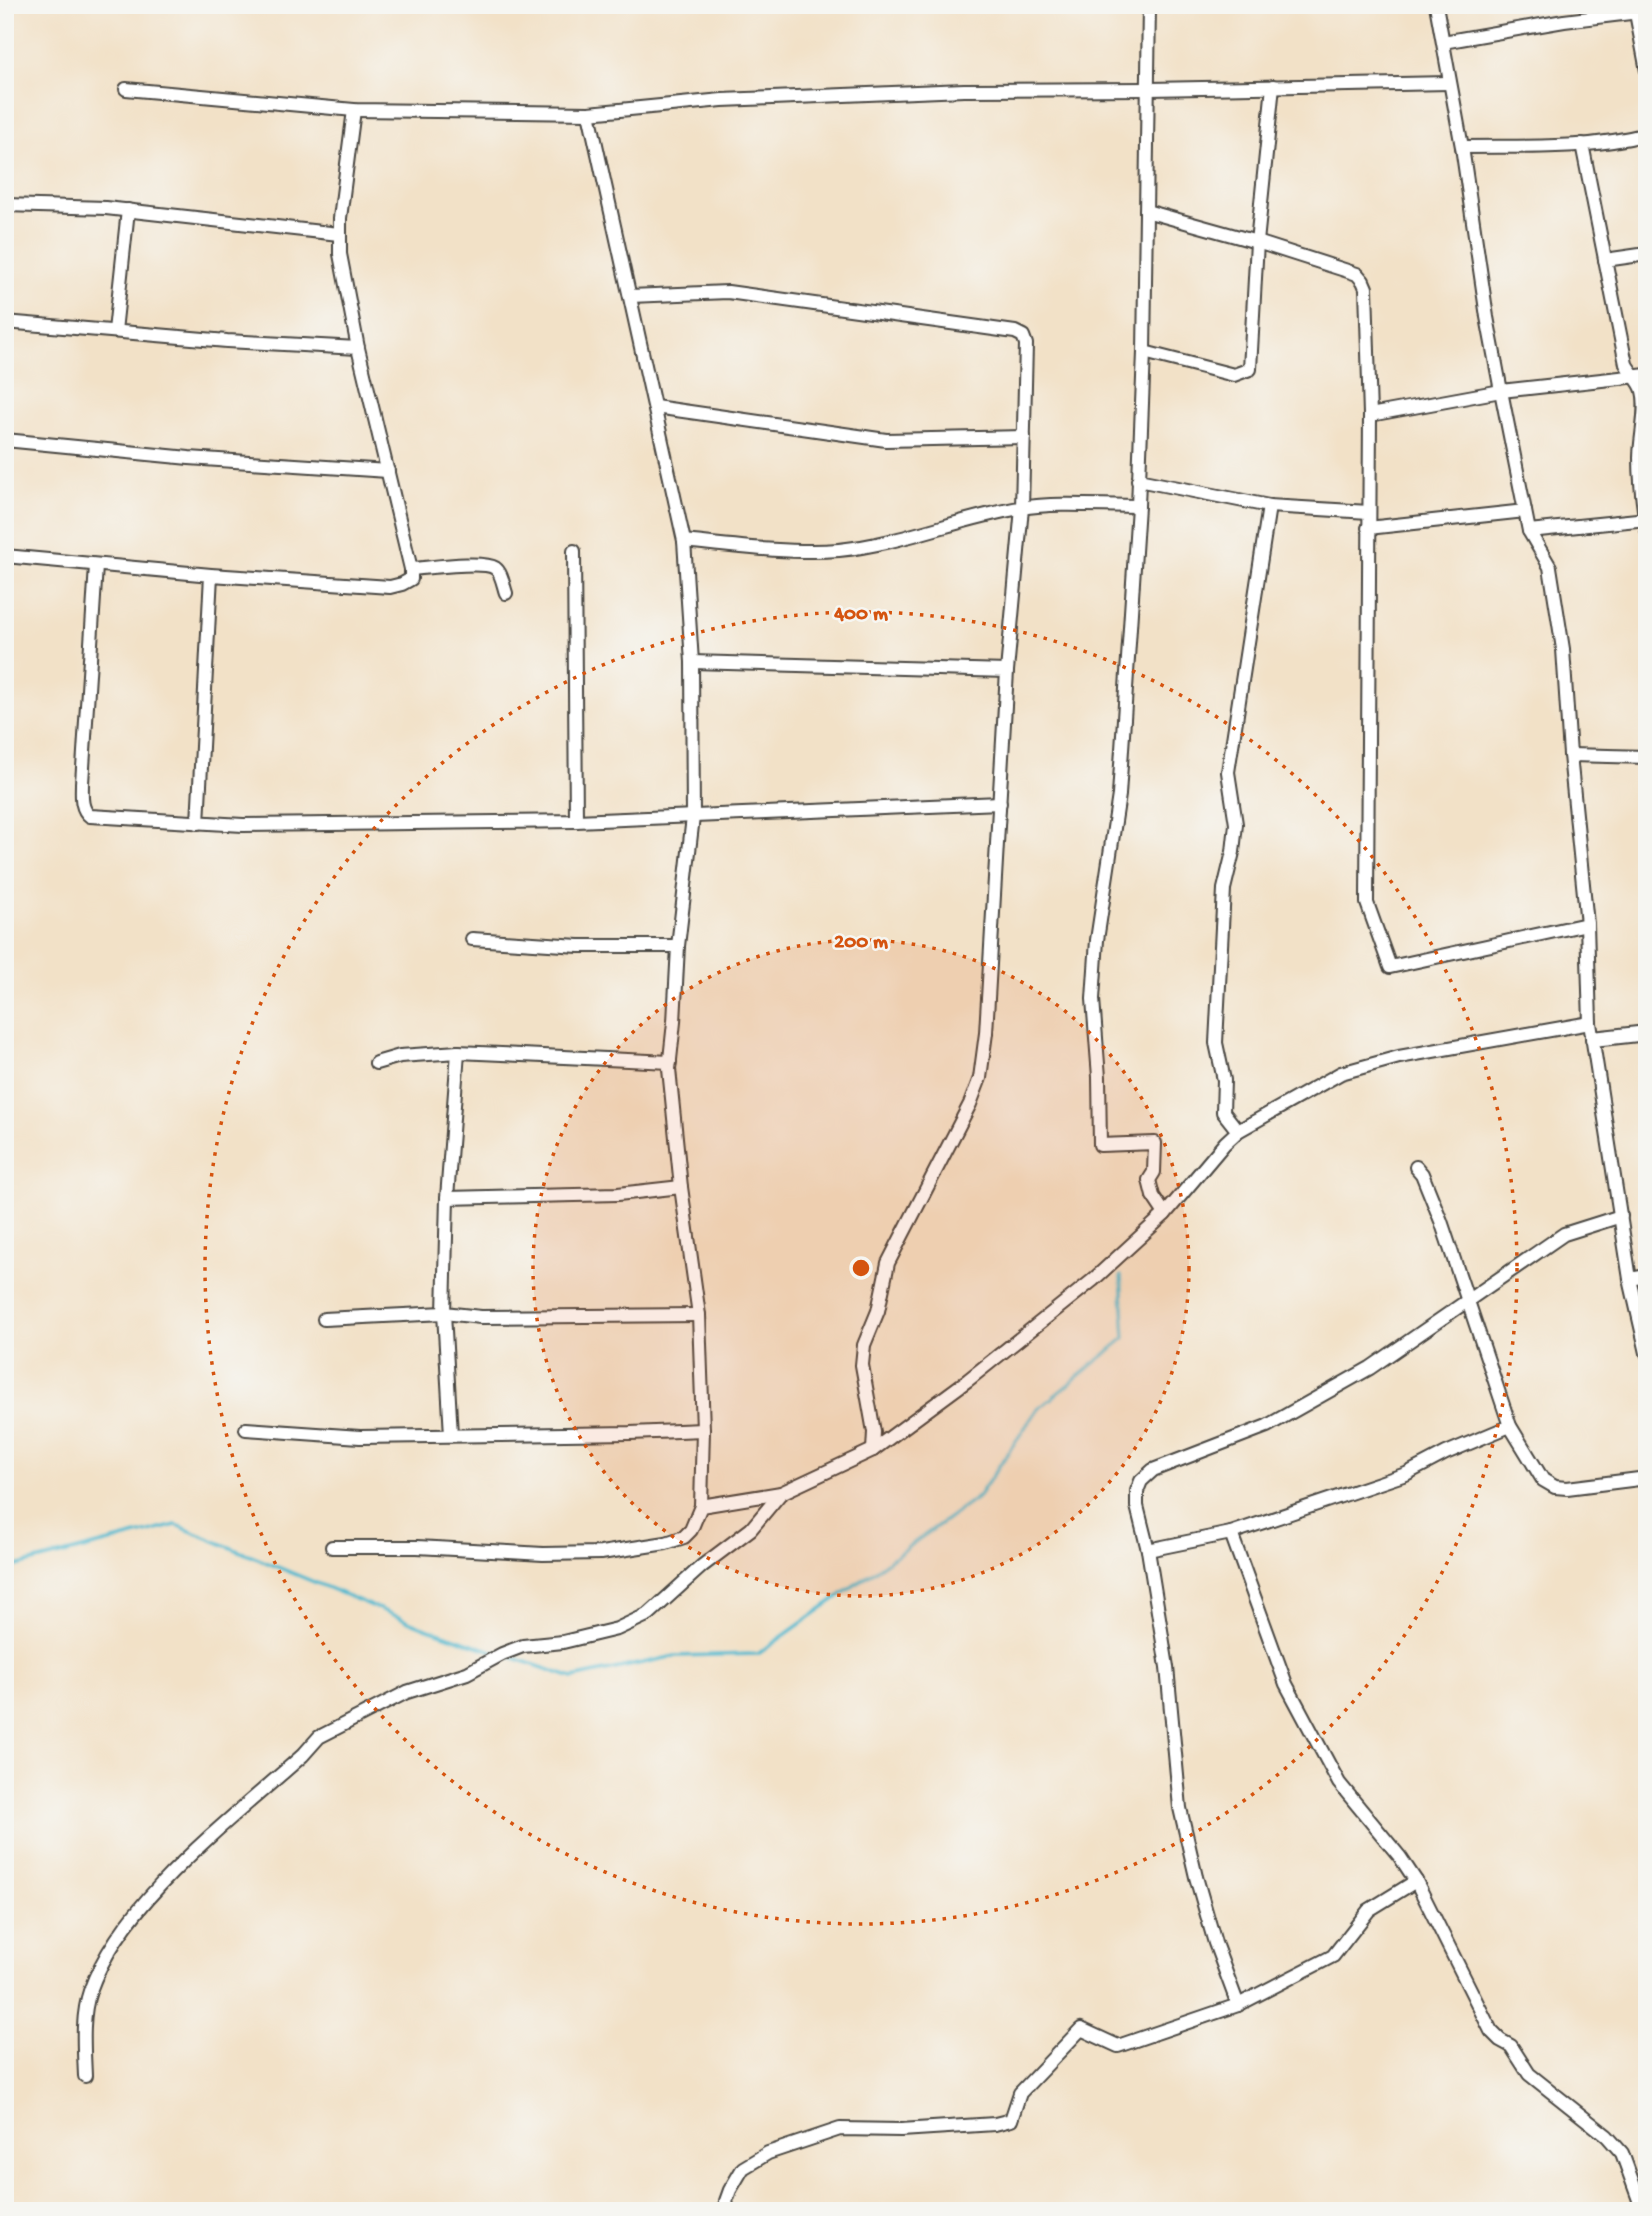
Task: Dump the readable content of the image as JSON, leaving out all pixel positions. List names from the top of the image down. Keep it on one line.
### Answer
{"rings":["400 m","200 m"]}
